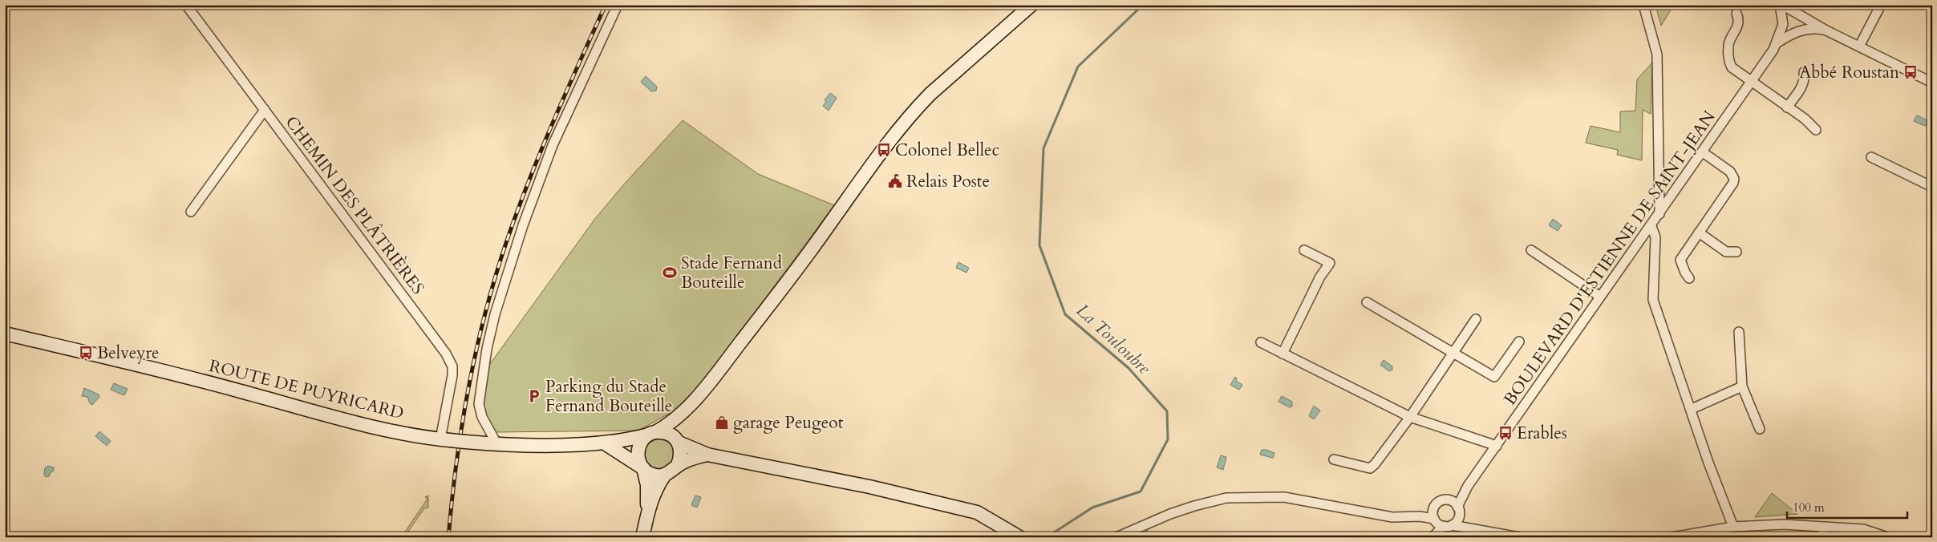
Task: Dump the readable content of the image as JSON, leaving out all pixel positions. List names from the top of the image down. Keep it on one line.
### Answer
{"streets":{"main road":["ROUTE DE PUYRICARD"],"street":["CHEMIN DES PLÂTRIÈRES","BOULEVARD D'ESTIENNE DE SAINT-JEAN"]},"crossings":[["CHEMIN DES PLÂTRIÈRES","ROUTE DE PUYRICARD"]],"water":["La Touloubre"],"places":{"bus stop":["Abbé Roustan","Colonel Bellec","Belveyre","Erables"],"public building":["Relais Poste"],"sports":["Stade Fernand Bouteille"],"parking":["Parking du Stade Fernand Bouteille"],"shop":["garage Peugeot"]},"scale_bar":"100 m"}
